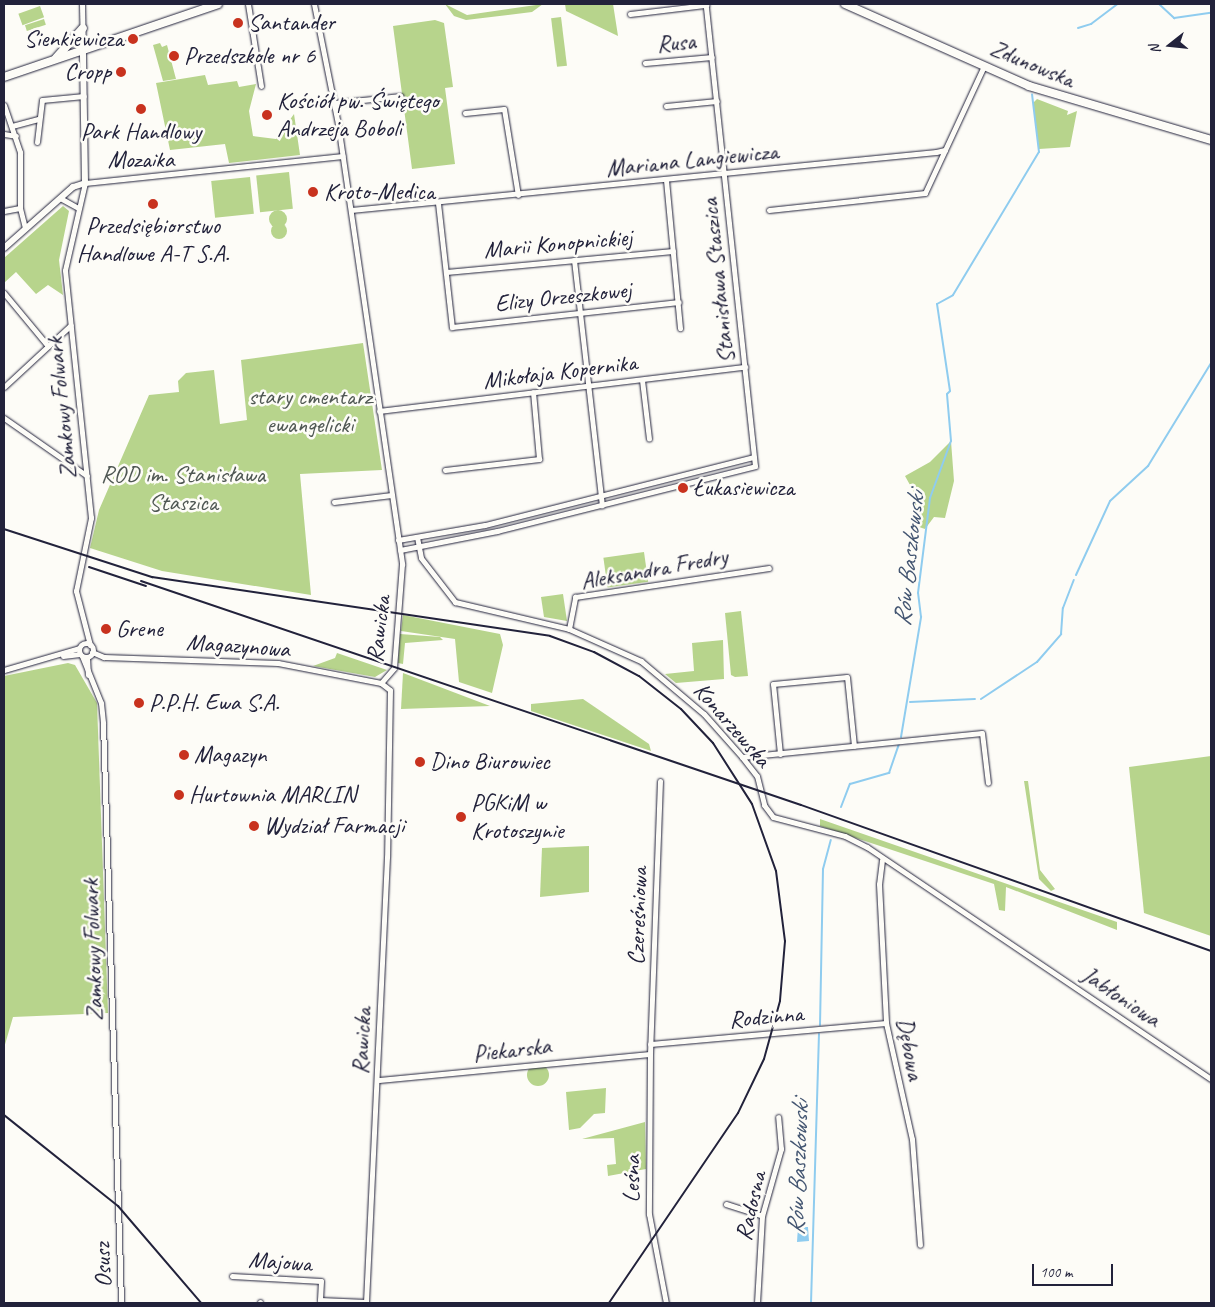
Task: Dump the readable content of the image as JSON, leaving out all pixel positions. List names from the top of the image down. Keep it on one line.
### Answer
{"streets":{"main road":["Zdunowska"],"street":["Rusa","Mariana Langiewicza","Marii Konopnickiej","Stanisława Staszica","Elizy Orzeszkowej","Mikołaja Kopernika","Zamkowy Folwark","Aleksandra Fredry","Rawicka","Magazynowa","Konarzewska","Czereśniowa","Jabłoniowa","Rodzinna","Dębowa","Piekarska","Leśna","Radosna","Majowa","Osusz"]},"crossings":[["Rusa","Stanisława Staszica"],["Mariana Langiewicza","Stanisława Staszica"],["Mariana Langiewicza","Rawicka"],["Marii Konopnickiej","Elizy Orzeszkowej"],["Stanisława Staszica","Mikołaja Kopernika"],["Mikołaja Kopernika","Rawicka"],["Zamkowy Folwark","Magazynowa"],["Zamkowy Folwark","Osusz"],["Aleksandra Fredry","Konarzewska"],["Rawicka","Magazynowa"],["Rawicka","Piekarska"],["Rawicka","Majowa"],["Konarzewska","Jabłoniowa"],["Konarzewska","Dębowa"],["Czereśniowa","Rodzinna"],["Czereśniowa","Piekarska"],["Czereśniowa","Leśna"],["Rodzinna","Dębowa"],["Piekarska","Leśna"]],"water":["Rów Baszkowski"],"parks":["stary cmentarz ewangelicki","ROD im. Stanisława Staszica"],"places":["Santander","Sienkiewicza","Przedszkole nr 6","Cropp","Park Handlowy Mozaika","Kościół pw. Świętego Andrzeja Boboli","Kroto-Medica","Przedsiębiorstwo Handlowe A-T S.A.","Łukasiewicza","Grene","P.P.H. Ewa S.A.","Magazyn","Dino Biurowiec","Hurtownia MARLIN","PGKiM w Krotoszynie","Wydział Farmacji"],"scale_bar":"100 m","north":"left"}
